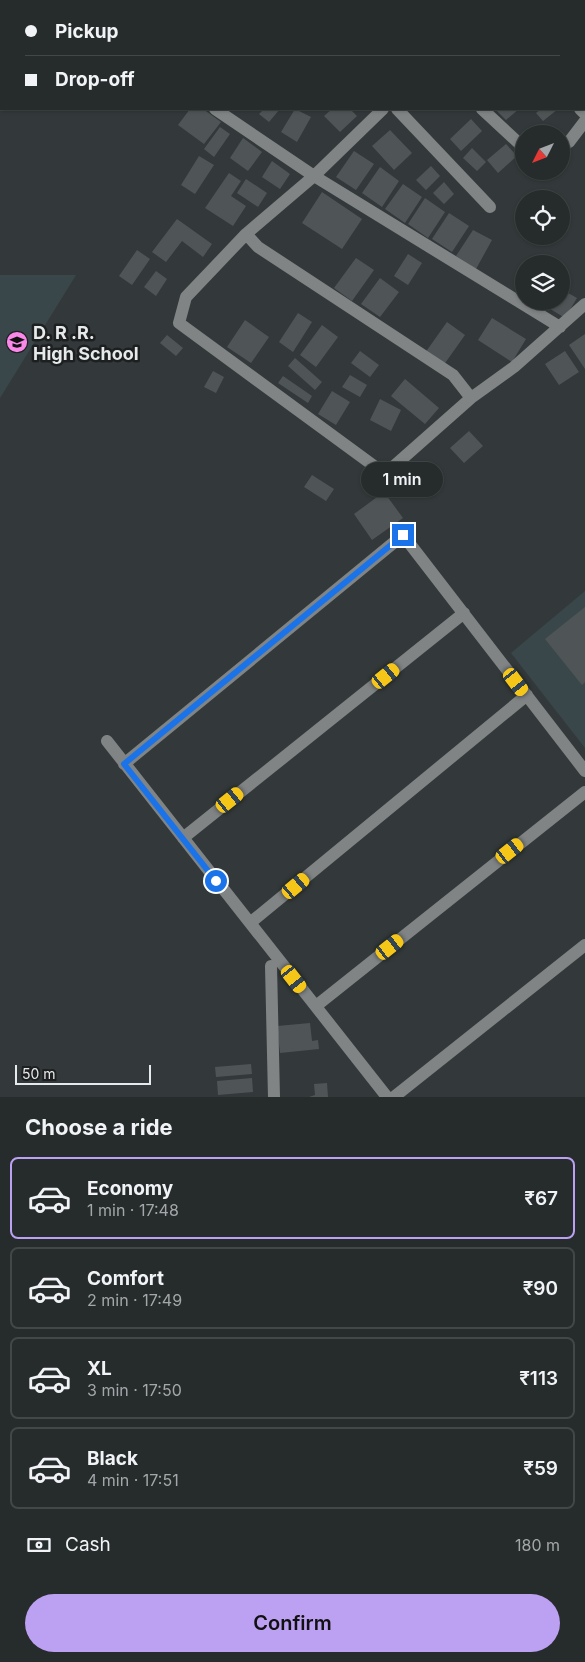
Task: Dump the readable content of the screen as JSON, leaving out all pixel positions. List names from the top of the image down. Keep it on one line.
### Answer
{"places":{"school or university":["D. R .R. High School"]},"scale_bar":"50 m","north":"bottom left","page":{"banner":["Pickup","Drop-off"],"bubble":"1 min","scale":"50 m","heading":"Choose a ride","list":[{"name":"Economy","note":"1 min · 17:48","value":"₹67"},{"name":"Comfort","note":"2 min · 17:49","value":"₹90"},{"name":"XL","note":"3 min · 17:50","value":"₹113"},{"name":"Black","note":"4 min · 17:51","value":"₹59"}],"pay":["Cash","180 m"],"buttons":"Confirm"}}
